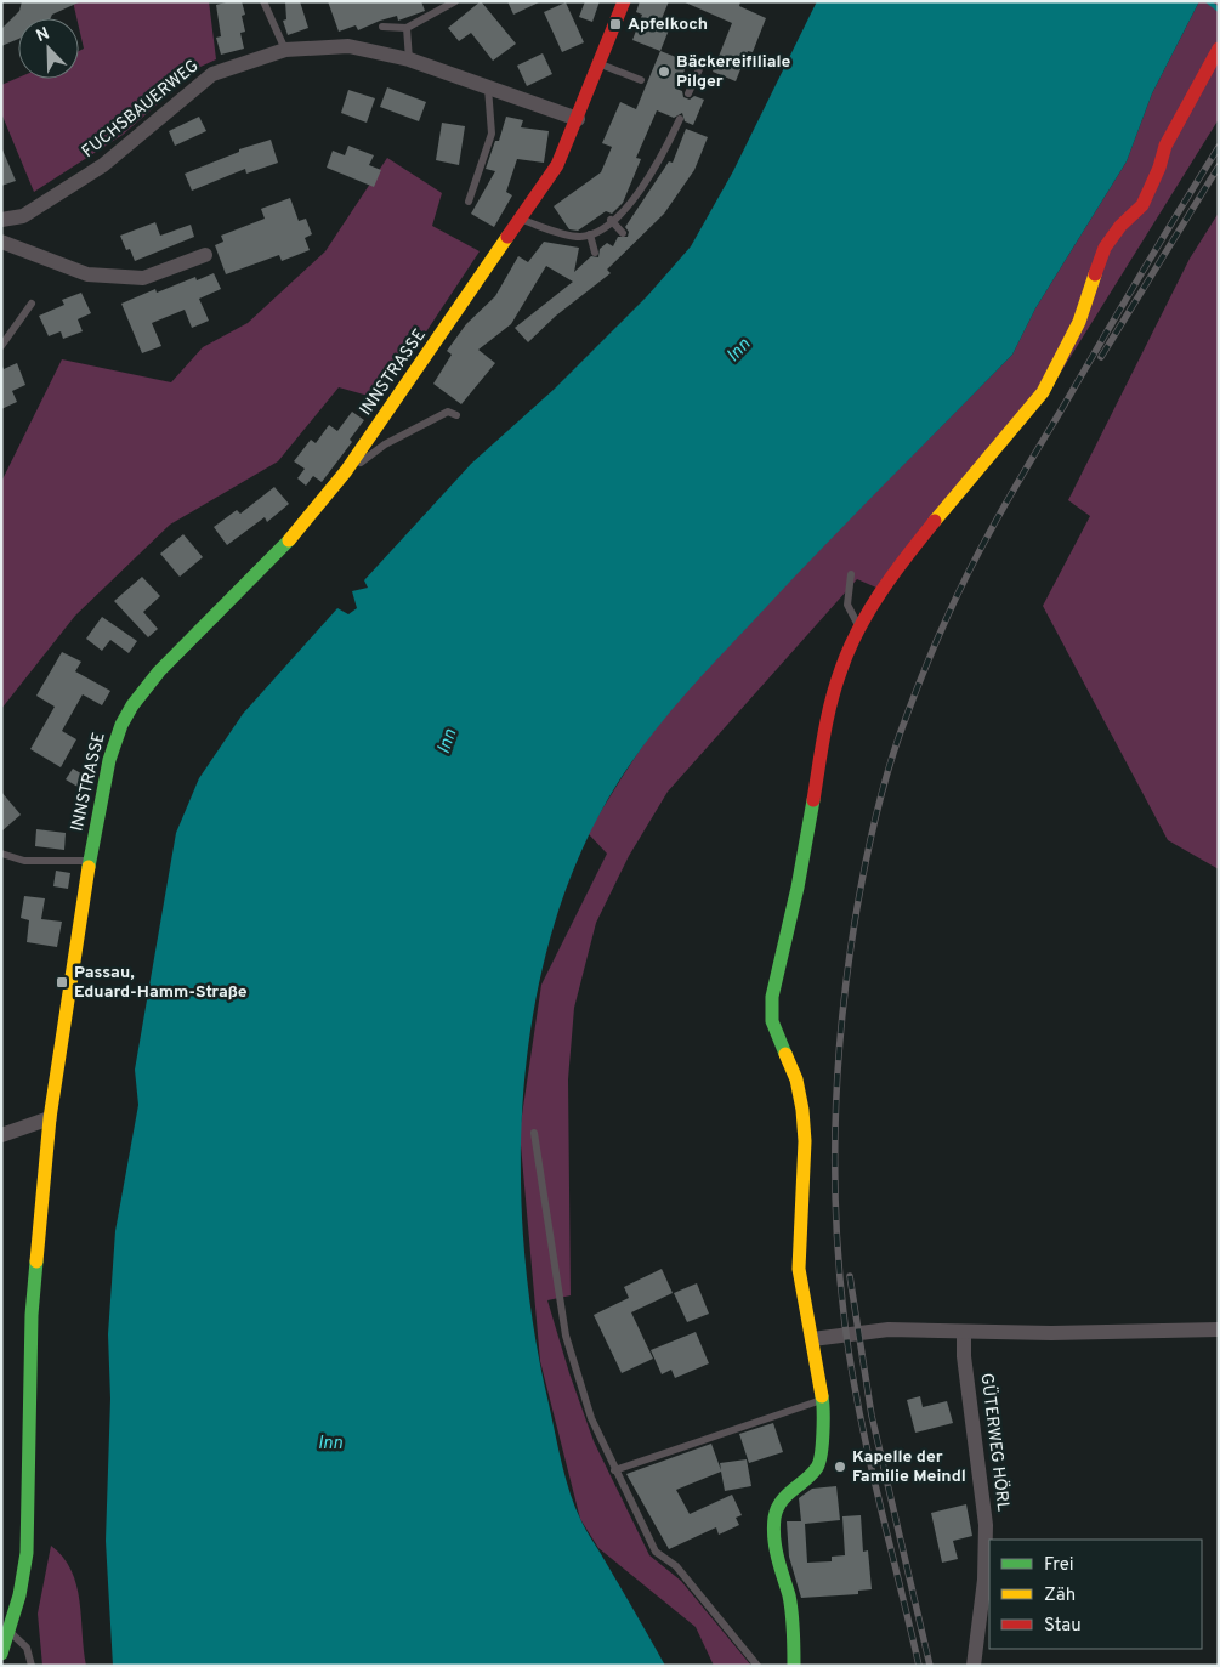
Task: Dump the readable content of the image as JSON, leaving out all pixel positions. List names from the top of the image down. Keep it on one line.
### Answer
{"streets":{"street":["FUCHSBAUERWEG","INNSTRASSE","GÜTERWEG HÖRL"]},"crossings":[["FUCHSBAUERWEG","INNSTRASSE"]],"water":["Inn"],"places":{"transit":["Apfelkoch","Passau, Eduard-Hamm-Straße"],"other":["Bäckereifiliale Pilger","Kapelle der Familie Meindl"]},"legend":["Frei","Zäh","Stau"],"north":"top left"}
